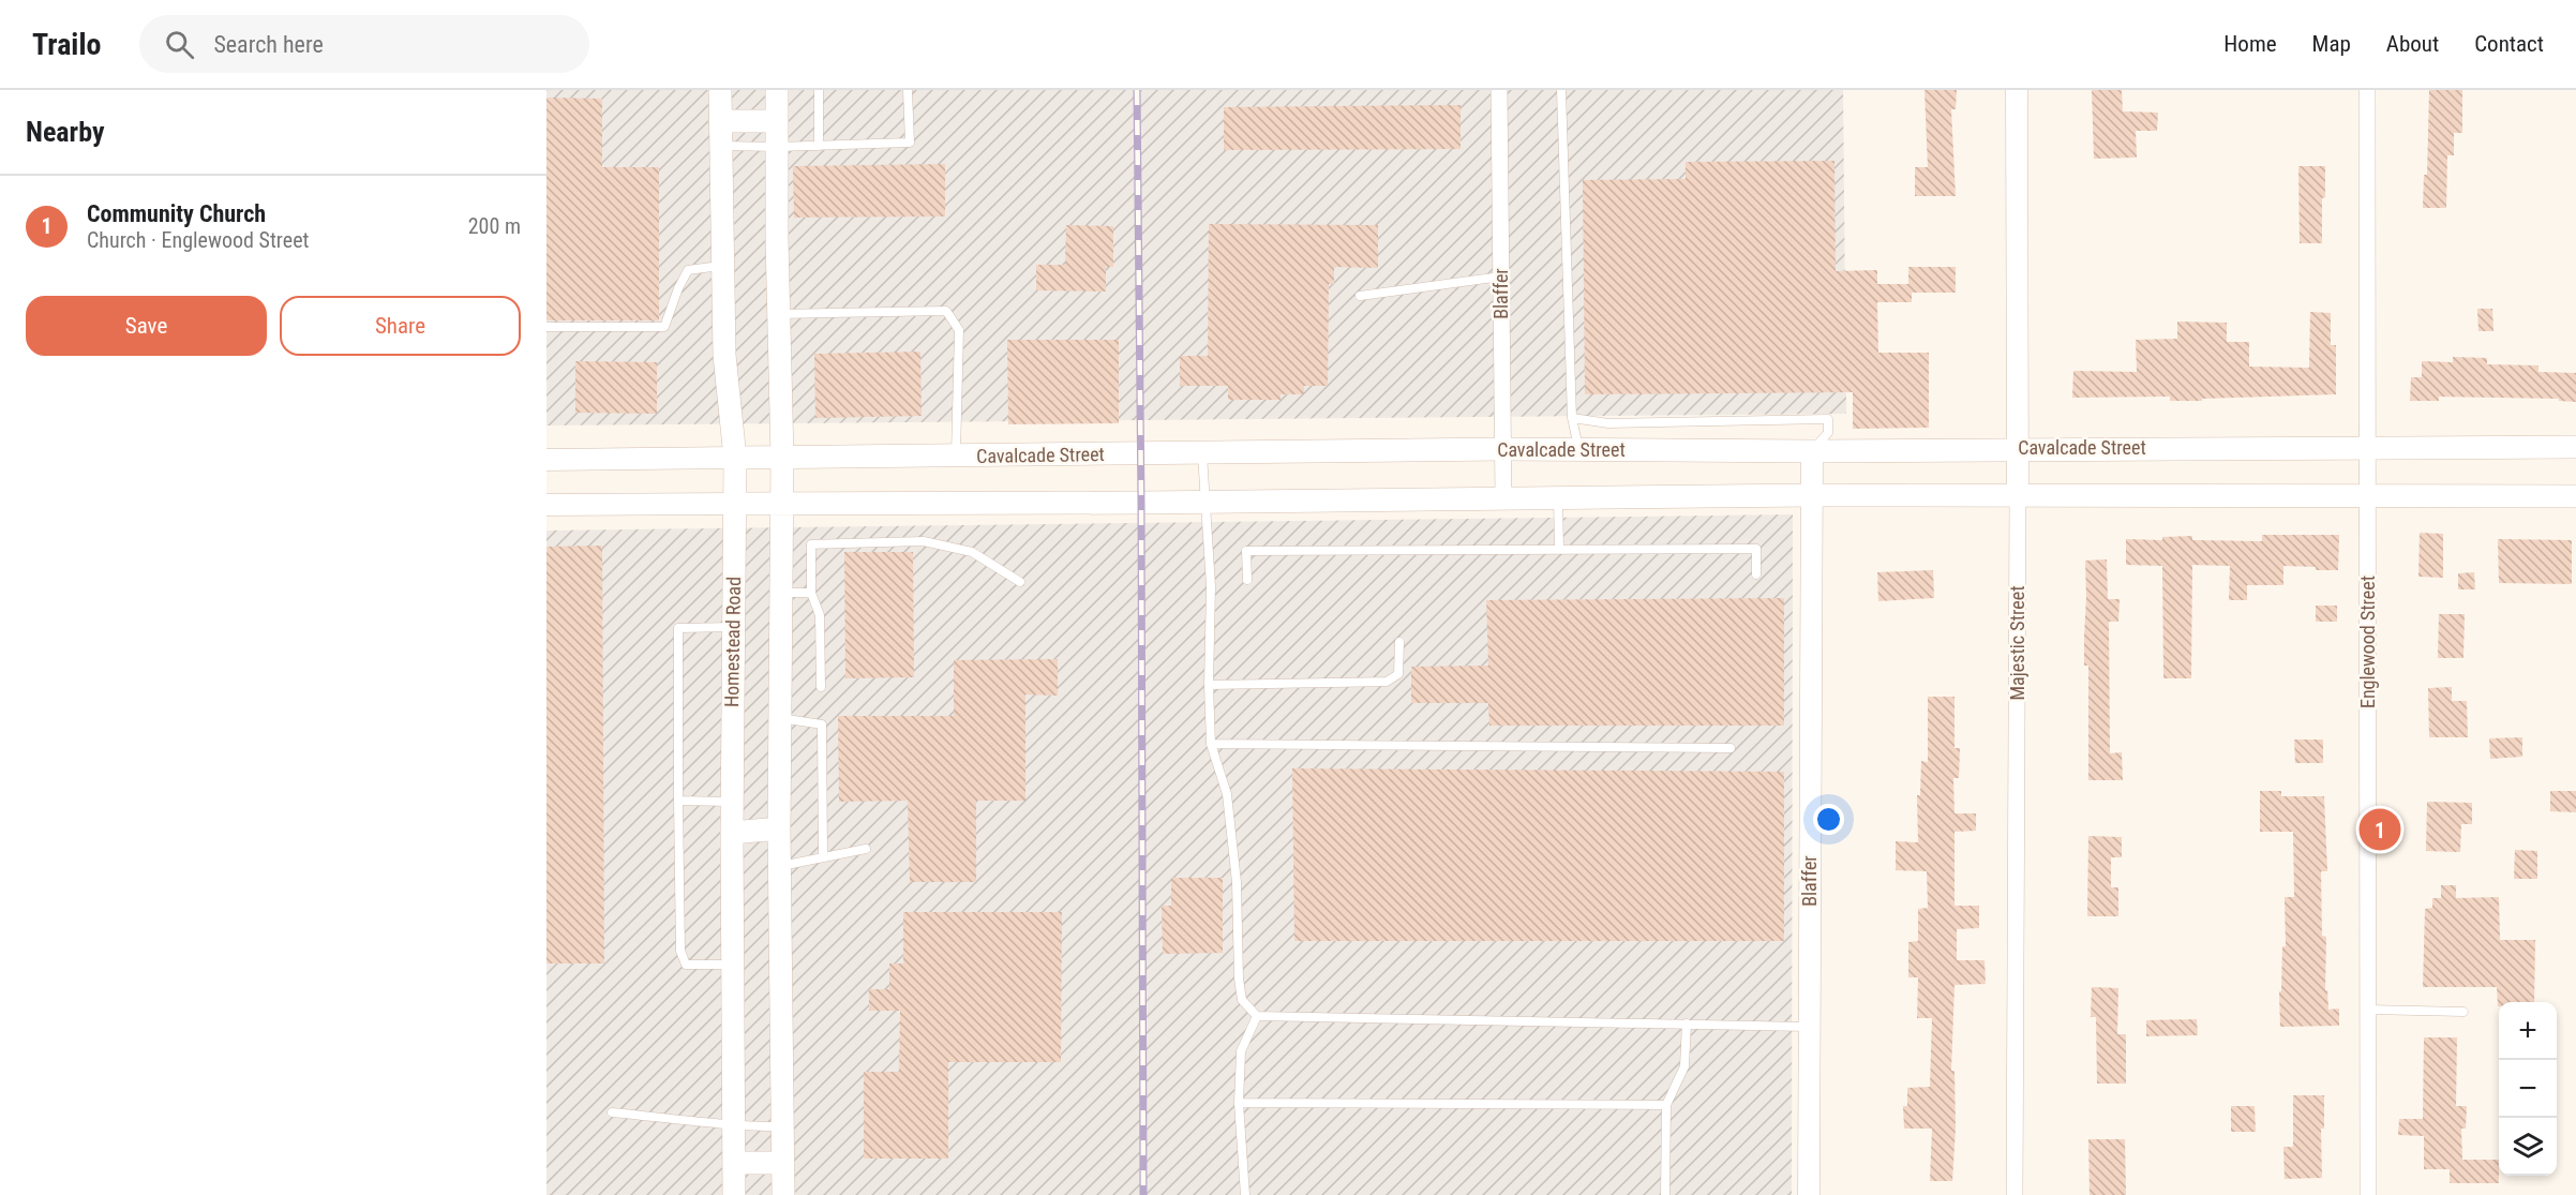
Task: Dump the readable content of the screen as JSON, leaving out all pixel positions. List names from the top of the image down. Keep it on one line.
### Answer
{"streets":{"main road":["Cavalcade Street","Homestead Road"],"street":["Blaffer","Englewood Street","Majestic Street"]},"crossings":[["Blaffer","Cavalcade Street"],["Cavalcade Street","Homestead Road"],["Cavalcade Street","Englewood Street"],["Cavalcade Street","Majestic Street"]],"page":{"header":"Trailo","search":"Search here","nav":["Home","Map","About","Contact"],"heading":"Nearby","list":[{"mark":"1","name":"Community Church","note":"Church · Englewood Street","value":"200 m"}],"buttons":["Save","Share"],"pins":"1","map_buttons":["+","−"]}}
